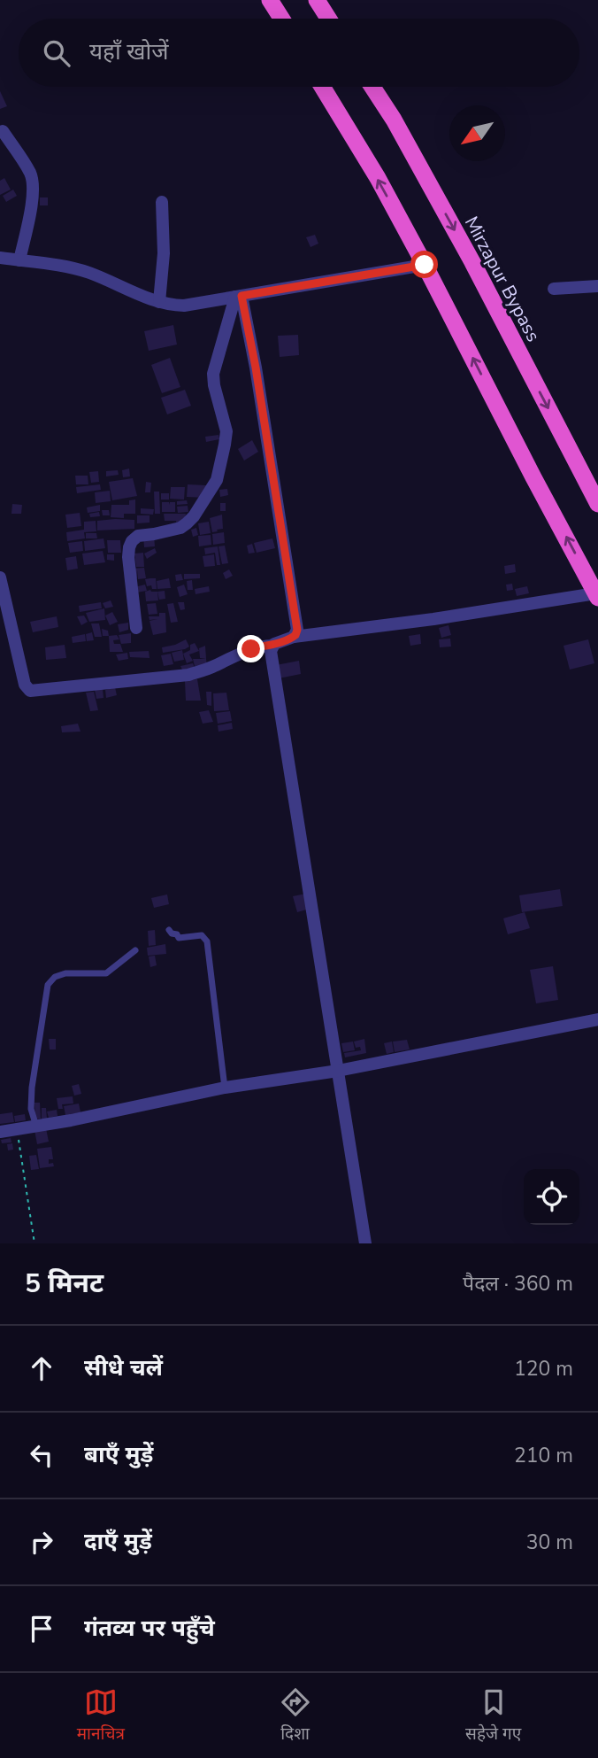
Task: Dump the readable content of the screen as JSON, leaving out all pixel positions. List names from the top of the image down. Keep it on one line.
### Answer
{"streets":{"highway":["Mirzapur Bypass"]},"north":"bottom left","page":{"search":"यहाँ खोजें","heading":["5 मिनट","पैदल · 360 m"],"list":[["सीधे चलें","120 m"],["बाएँ मुड़ें","210 m"],["दाएँ मुड़ें","30 m"],"गंतव्य पर पहुँचे"],"nav":["मानचित्र","दिशा","सहेजे गए"]}}
